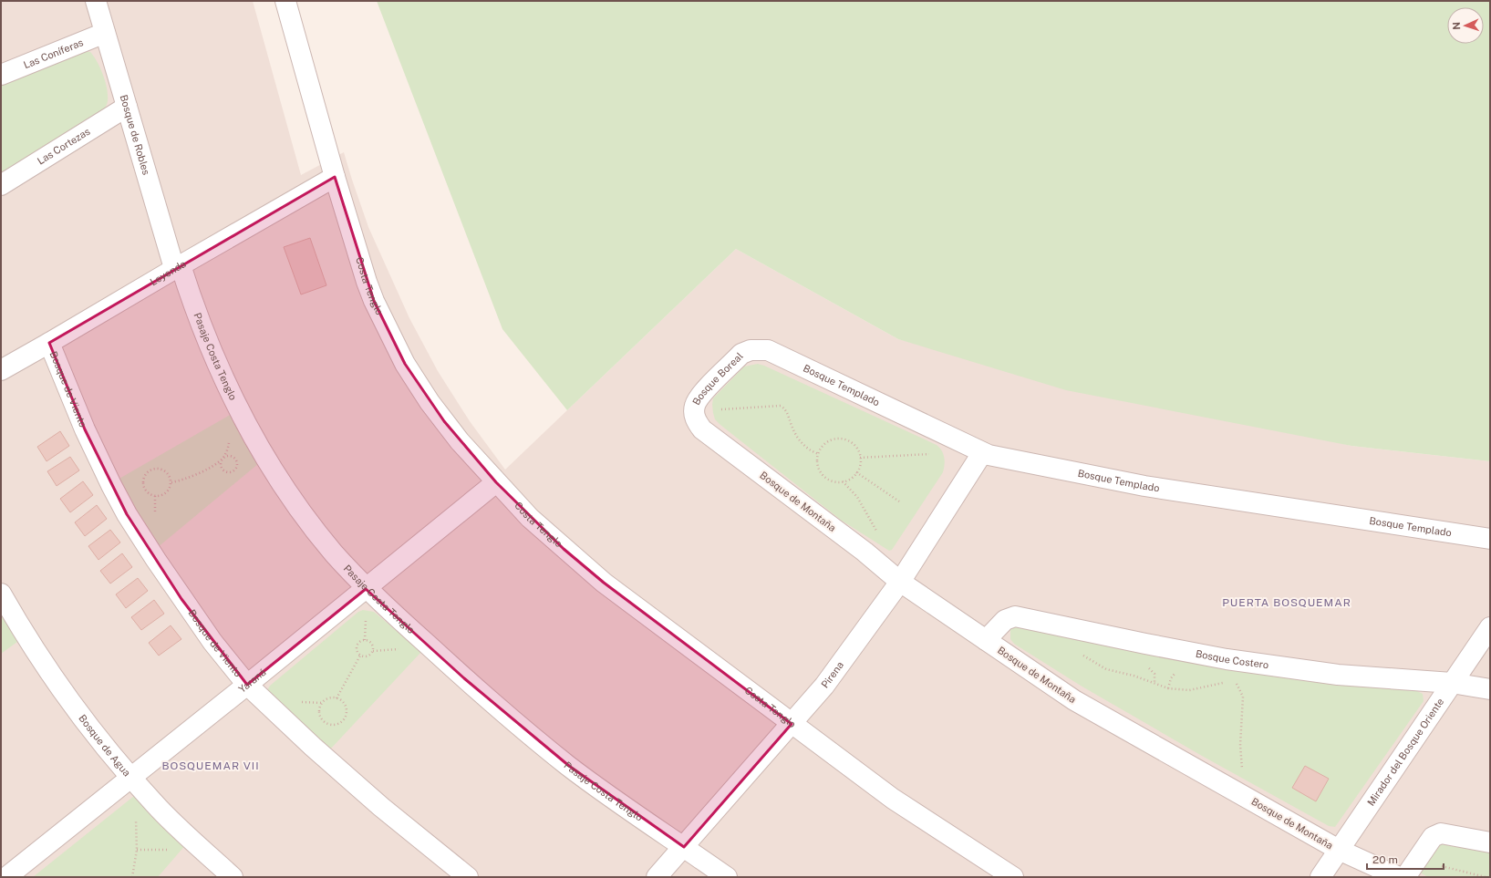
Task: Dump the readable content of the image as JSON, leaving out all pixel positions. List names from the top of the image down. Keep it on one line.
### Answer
{"streets":{"street":["Las Coníferas","Bosque de Robles","Las Cortezas","Leyenda","Costa Tenglo","Pasaje Costa Tenglo","Bosque Boreal","Bosque Templado","Bosque de Viento","Bosque de Montaña","Bosque Costero","Pirena","Yaraná","Bosque de Agua","Mirador del Bosque Oriente"]},"crossings":[["Las Coníferas","Bosque de Robles"],["Bosque de Robles","Las Cortezas"],["Bosque de Robles","Leyenda"],["Bosque de Robles","Pasaje Costa Tenglo"],["Leyenda","Costa Tenglo"],["Leyenda","Pasaje Costa Tenglo"],["Leyenda","Bosque de Viento"],["Costa Tenglo","Pirena"],["Costa Tenglo","Yaraná"],["Pasaje Costa Tenglo","Pirena"],["Pasaje Costa Tenglo","Yaraná"],["Bosque Boreal","Bosque Templado"],["Bosque Boreal","Bosque de Montaña"],["Bosque Templado","Pirena"],["Bosque de Viento","Yaraná"],["Bosque de Montaña","Bosque Costero"],["Bosque de Montaña","Pirena"],["Bosque de Montaña","Mirador del Bosque Oriente"],["Bosque Costero","Mirador del Bosque Oriente"],["Yaraná","Bosque de Agua"]],"districts":["PUERTA BOSQUEMAR","BOSQUEMAR VII"],"scale_bar":"20 m","north":"left"}
